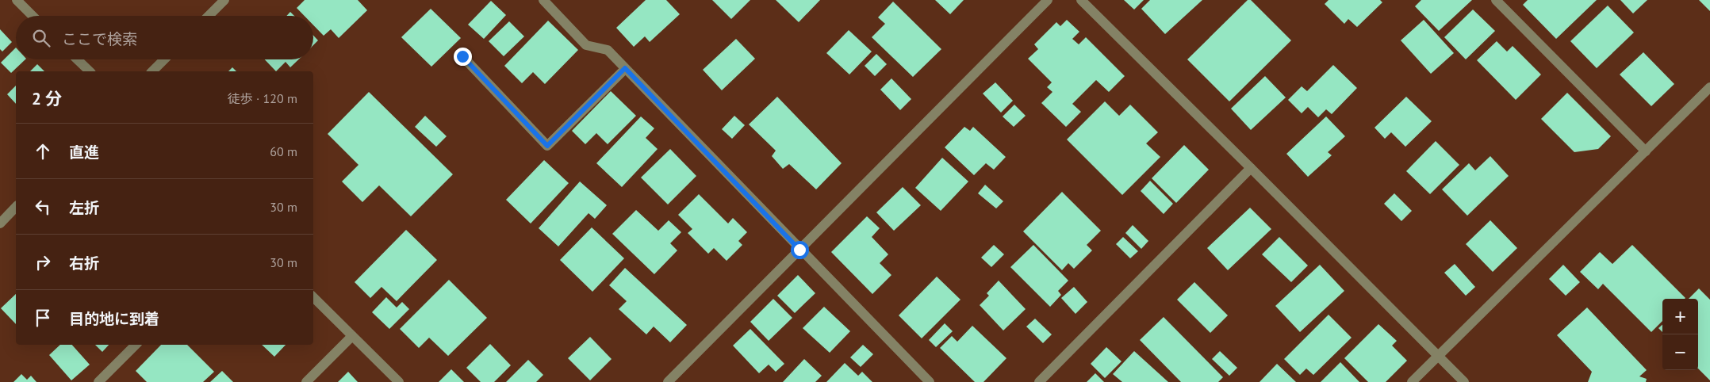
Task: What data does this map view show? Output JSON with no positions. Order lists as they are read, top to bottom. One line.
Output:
{"page":{"search":"ここで検索","heading":["2 分","徒歩 · 120 m"],"list":[["直進","60 m"],["左折","30 m"],["右折","30 m"],"目的地に到着"],"map_buttons":["+","−"]}}
